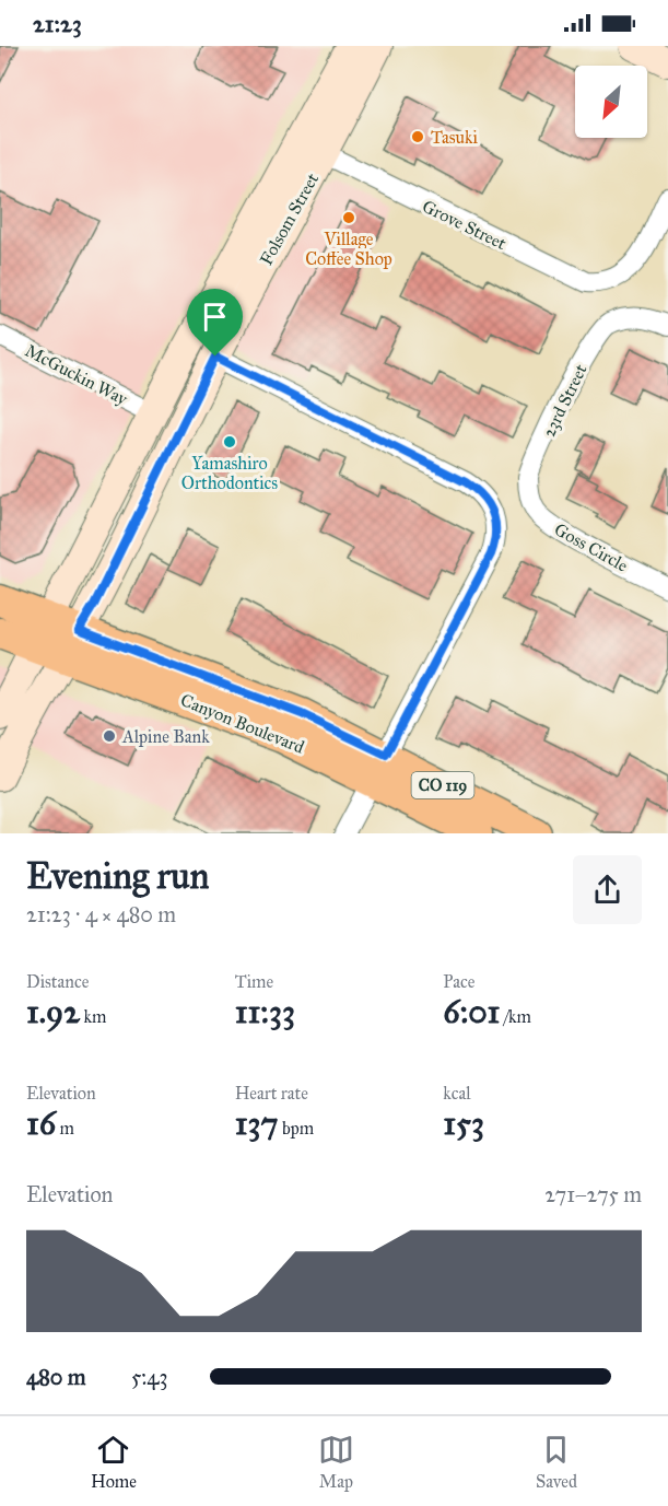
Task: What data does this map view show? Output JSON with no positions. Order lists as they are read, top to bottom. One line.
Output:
{"streets":{"main road":["Folsom Street","Canyon Boulevard","CO 119"],"street":["Grove Street","McGuckin Way","23rd Street","Goss Circle"]},"crossings":[["Folsom Street","Grove Street"],["Folsom Street","McGuckin Way"],["Folsom Street","Canyon Boulevard"],["23rd Street","Goss Circle"]],"places":["Tasuki","Village Coffee Shop","Yamashiro Orthodontics","Alpine Bank"],"north":"bottom left","page":{"status":"21:23","heading":["Evening run","21:23 · 4 × 480 m"],"stats":[["Distance","1.92 km"],["Time","11:33"],["Pace","6:01 /km"],["Elevation","16 m"],["Heart rate","137 bpm"],["kcal","153"]],"chart":["Elevation","271–275 m"],"list":[{"name":"480 m","note":"5:43"}],"tabs":["Home","Map","Saved"]}}
